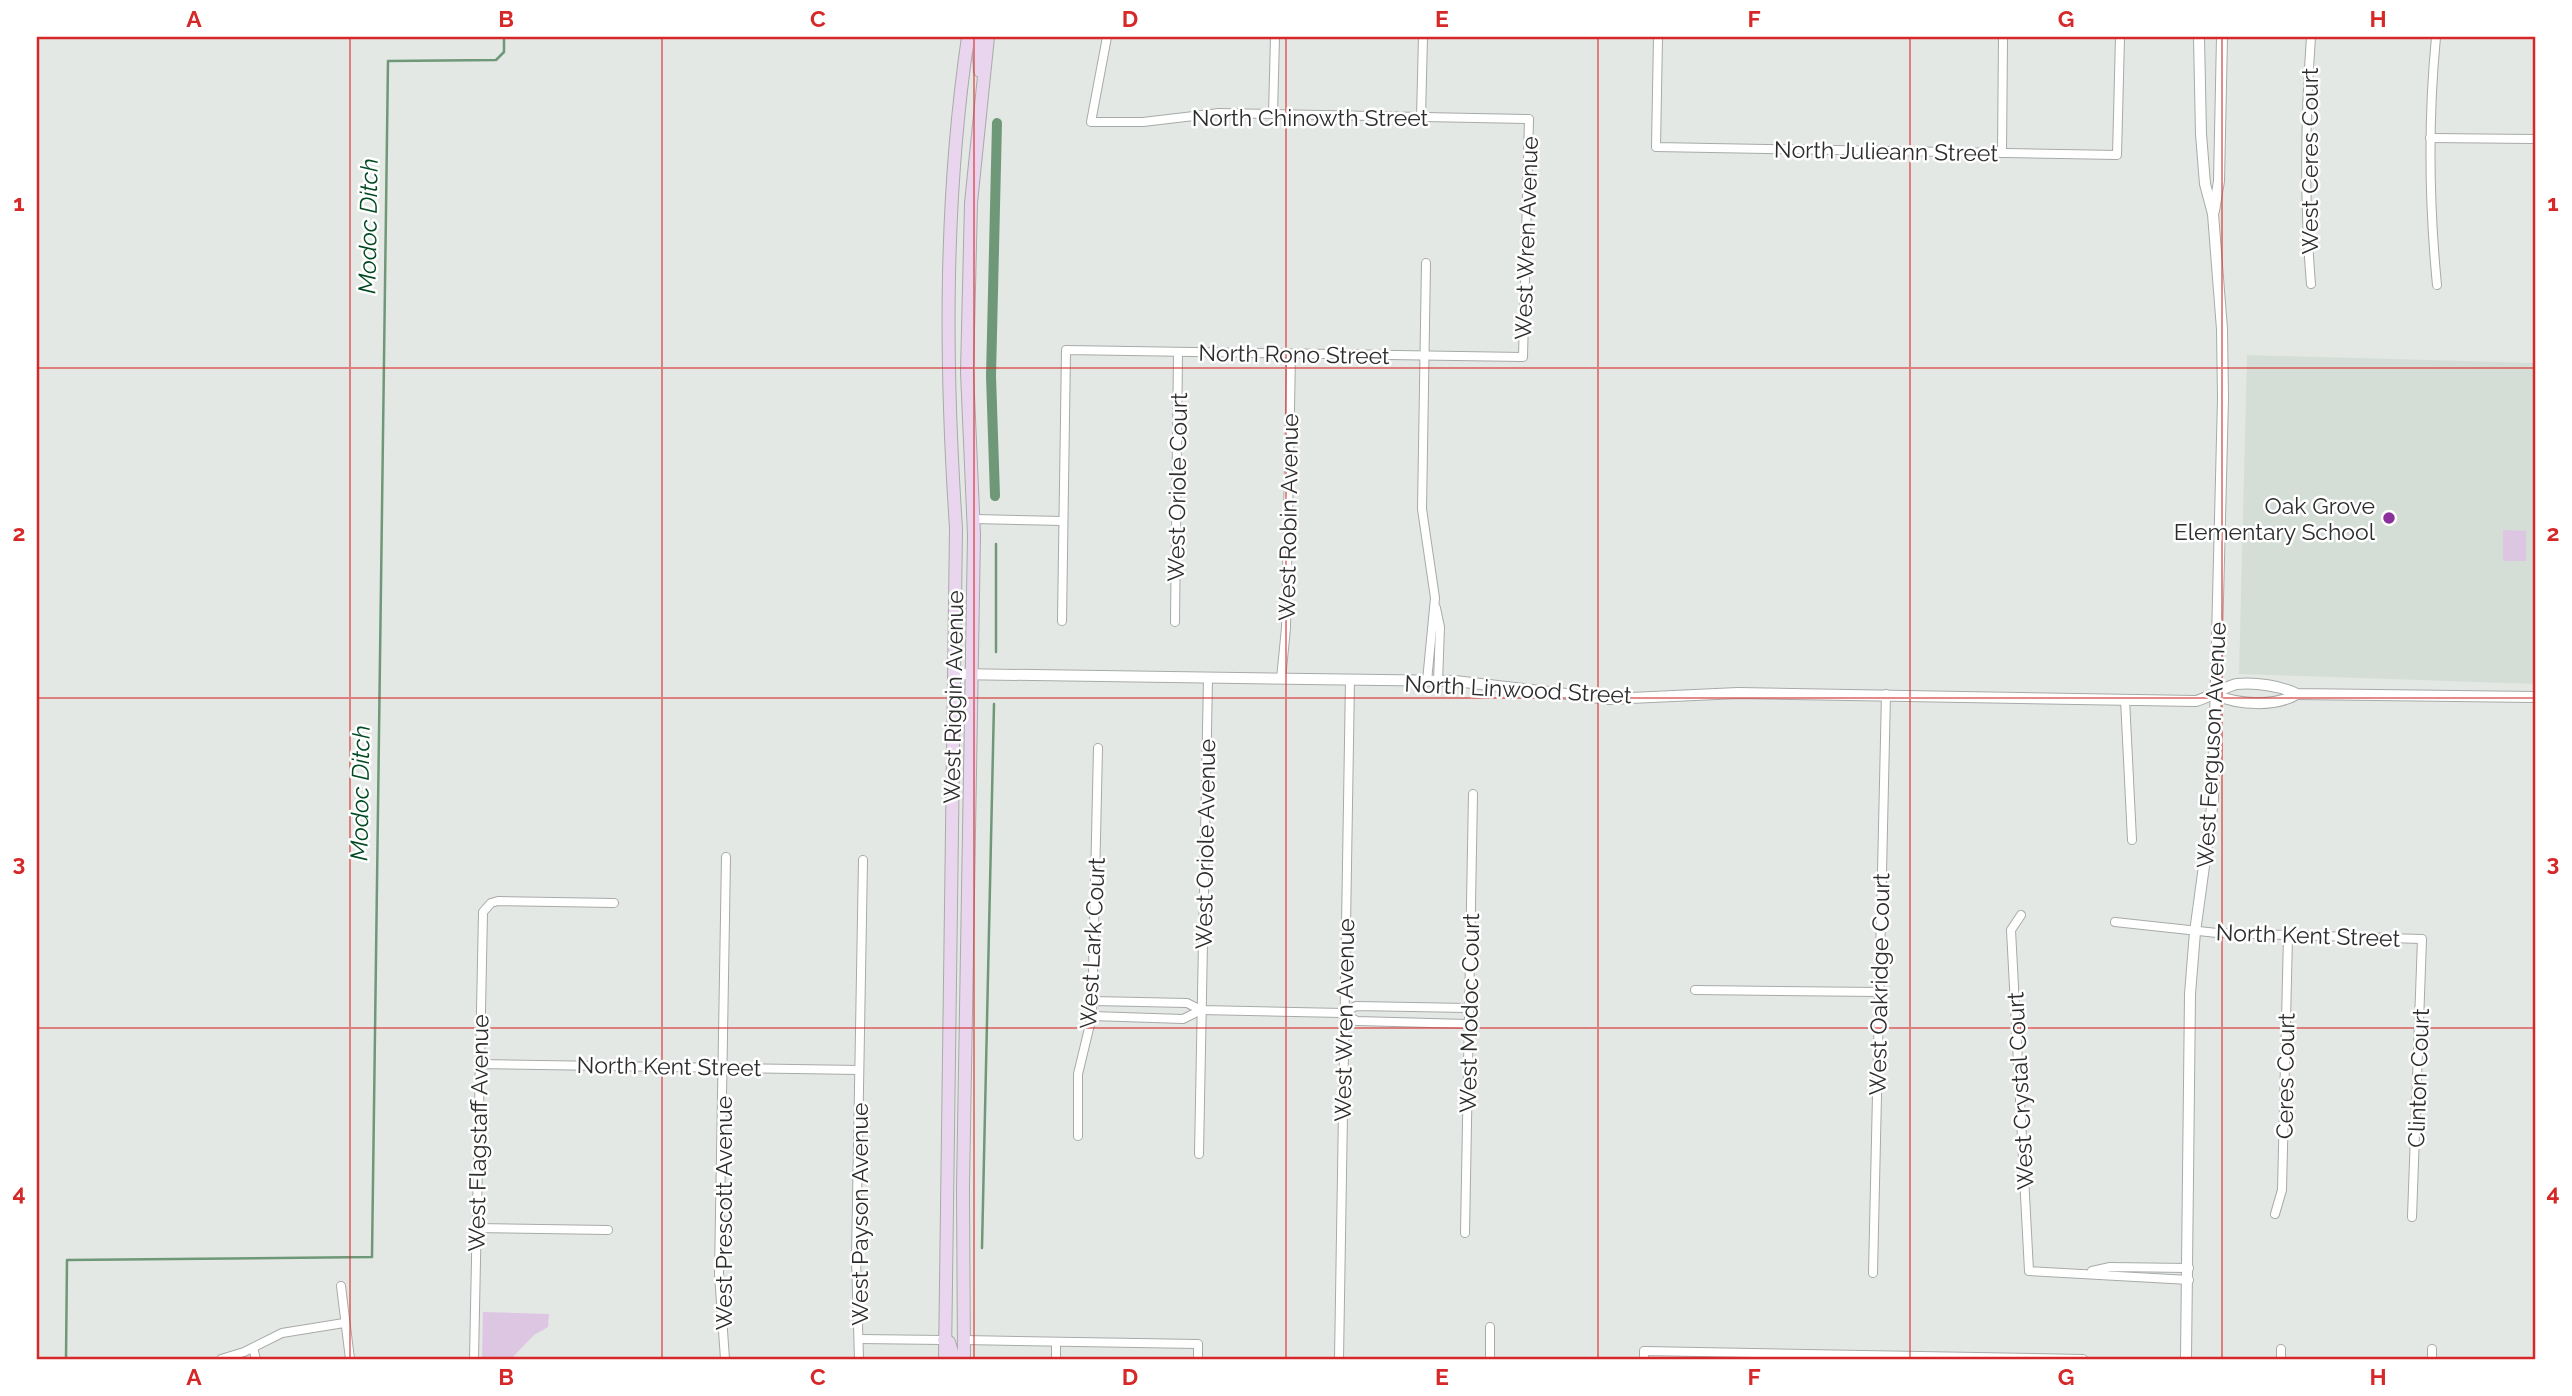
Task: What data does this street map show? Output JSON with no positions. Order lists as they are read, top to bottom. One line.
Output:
{"streets":{"main road":["West Riggin Avenue"],"street":["North Chinowth Street","North Julieann Street","West Ceres Court","West Wren Avenue","North Rono Street","West Oriole Court","West Robin Avenue","North Linwood Street","West Ferguson Avenue","West Oriole Avenue","North Kent Street","West Lark Court","West Oakridge Court","West Modoc Court","Ceres Court","Clinton Court","West Crystal Court","West Flagstaff Avenue","West Prescott Avenue","West Payson Avenue"]},"crossings":[["North Chinowth Street","West Wren Avenue"],["West Wren Avenue","North Rono Street"],["West Wren Avenue","North Linwood Street"],["North Rono Street","West Oriole Court"],["North Rono Street","West Robin Avenue"],["West Robin Avenue","North Linwood Street"],["North Linwood Street","West Riggin Avenue"],["North Linwood Street","West Ferguson Avenue"],["North Linwood Street","West Oriole Avenue"],["North Linwood Street","West Oakridge Court"],["West Ferguson Avenue","North Kent Street"],["West Ferguson Avenue","West Crystal Court"],["North Kent Street","Ceres Court"],["North Kent Street","Clinton Court"],["North Kent Street","West Flagstaff Avenue"],["North Kent Street","West Prescott Avenue"],["North Kent Street","West Payson Avenue"]],"water":["Modoc Ditch"],"places":["Oak Grove Elementary School"],"grid":{"columns":["A","B","C","D","E","F","G","H"],"rows":["1","2","3","4"]}}
